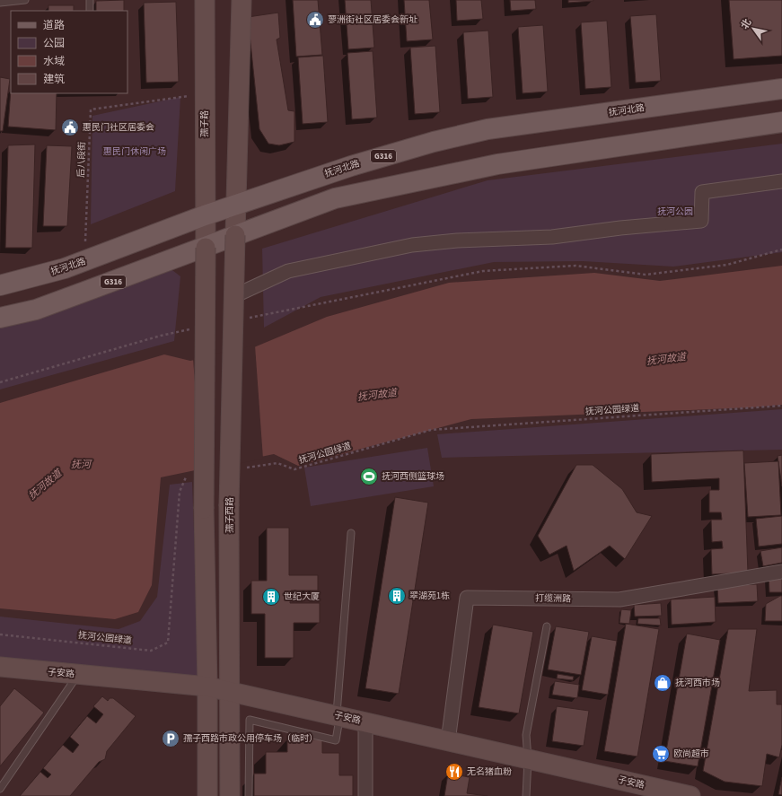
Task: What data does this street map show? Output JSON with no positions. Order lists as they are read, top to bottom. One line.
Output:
{"streets":{"main road":["抚河北路","孺子路","G316","孺子西路","子安路"],"street":["打缆洲路"],"path":["后八段街","抚河公园绿道"]},"crossings":[["抚河北路","孺子路"],["抚河北路","后八段街"],["孺子路","G316"],["孺子路","后八段街"],["G316","孺子西路"],["孺子西路","子安路"],["打缆洲路","子安路"]],"water":["抚河故道","抚河"],"parks":["惠民门休闲广场","抚河公园"],"places":{"public building":["蓼洲街社区居委会新址","惠民门社区居委会"],"sports":["抚河西侧篮球场"],"building":["翠湖苑1栋","世纪大厦"],"shop":["抚河西市场"],"parking":["孺子西路市政公用停车场（临时）"],"supermarket":["欧尚超市"],"restaurant":["无名猪血粉"]},"legend":["道路","公园","水域","建筑"],"north":"top left"}
